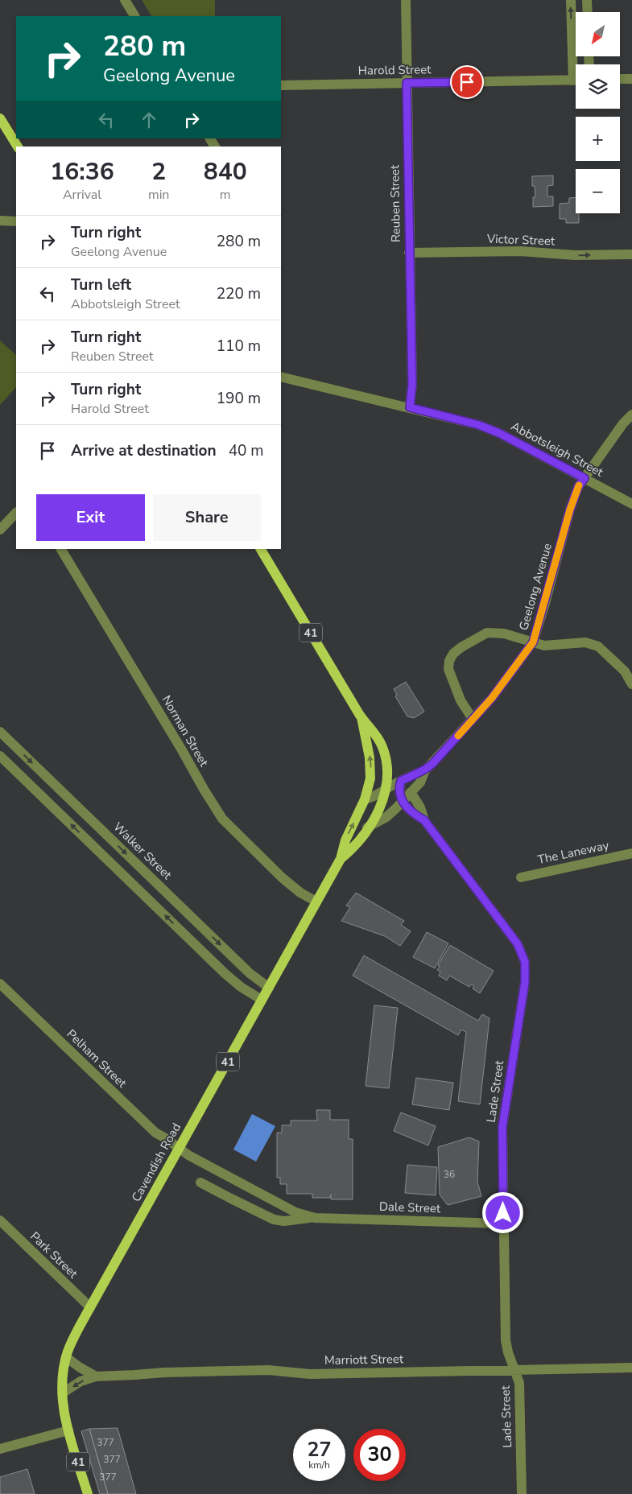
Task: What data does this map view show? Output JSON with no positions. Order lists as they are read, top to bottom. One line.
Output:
{"streets":{"main road":["41","Cavendish Road"],"street":["Harold Street","Reuben Street","Victor Street","Abbotsleigh Street","Geelong Avenue","Norman Street","Walker Street","The Laneway","Pelham Street","Lade Street","Dale Street","Park Street","Marriott Street"]},"crossings":[["Harold Street","Reuben Street"],["Reuben Street","Victor Street"],["Reuben Street","Abbotsleigh Street"],["Abbotsleigh Street","Geelong Avenue"],["Geelong Avenue","Lade Street"],["Geelong Avenue","Cavendish Road"],["Norman Street","Cavendish Road"],["Walker Street","Cavendish Road"],["Pelham Street","Cavendish Road"],["Pelham Street","Dale Street"],["Lade Street","Dale Street"],["Lade Street","Marriott Street"],["Cavendish Road","Dale Street"],["Cavendish Road","Park Street"],["Cavendish Road","Marriott Street"]],"one_way":["Victor Street"],"house_numbers":["36","377","377","377"],"north":"bottom left","page":{"map_buttons":["+","−"],"turn":["280 m","Geelong Avenue"],"eta":["16:36","Arrival","2","min","840","m"],"list":[{"name":"Turn right","note":"Geelong Avenue","value":"280 m"},{"name":"Turn left","note":"Abbotsleigh Street","value":"220 m"},{"name":"Turn right","note":"Reuben Street","value":"110 m"},{"name":"Turn right","note":"Harold Street","value":"190 m"},{"name":"Arrive at destination","value":"40 m"}],"buttons":["Exit","Share"],"speed":"27 km/h","limit":"30"}}
